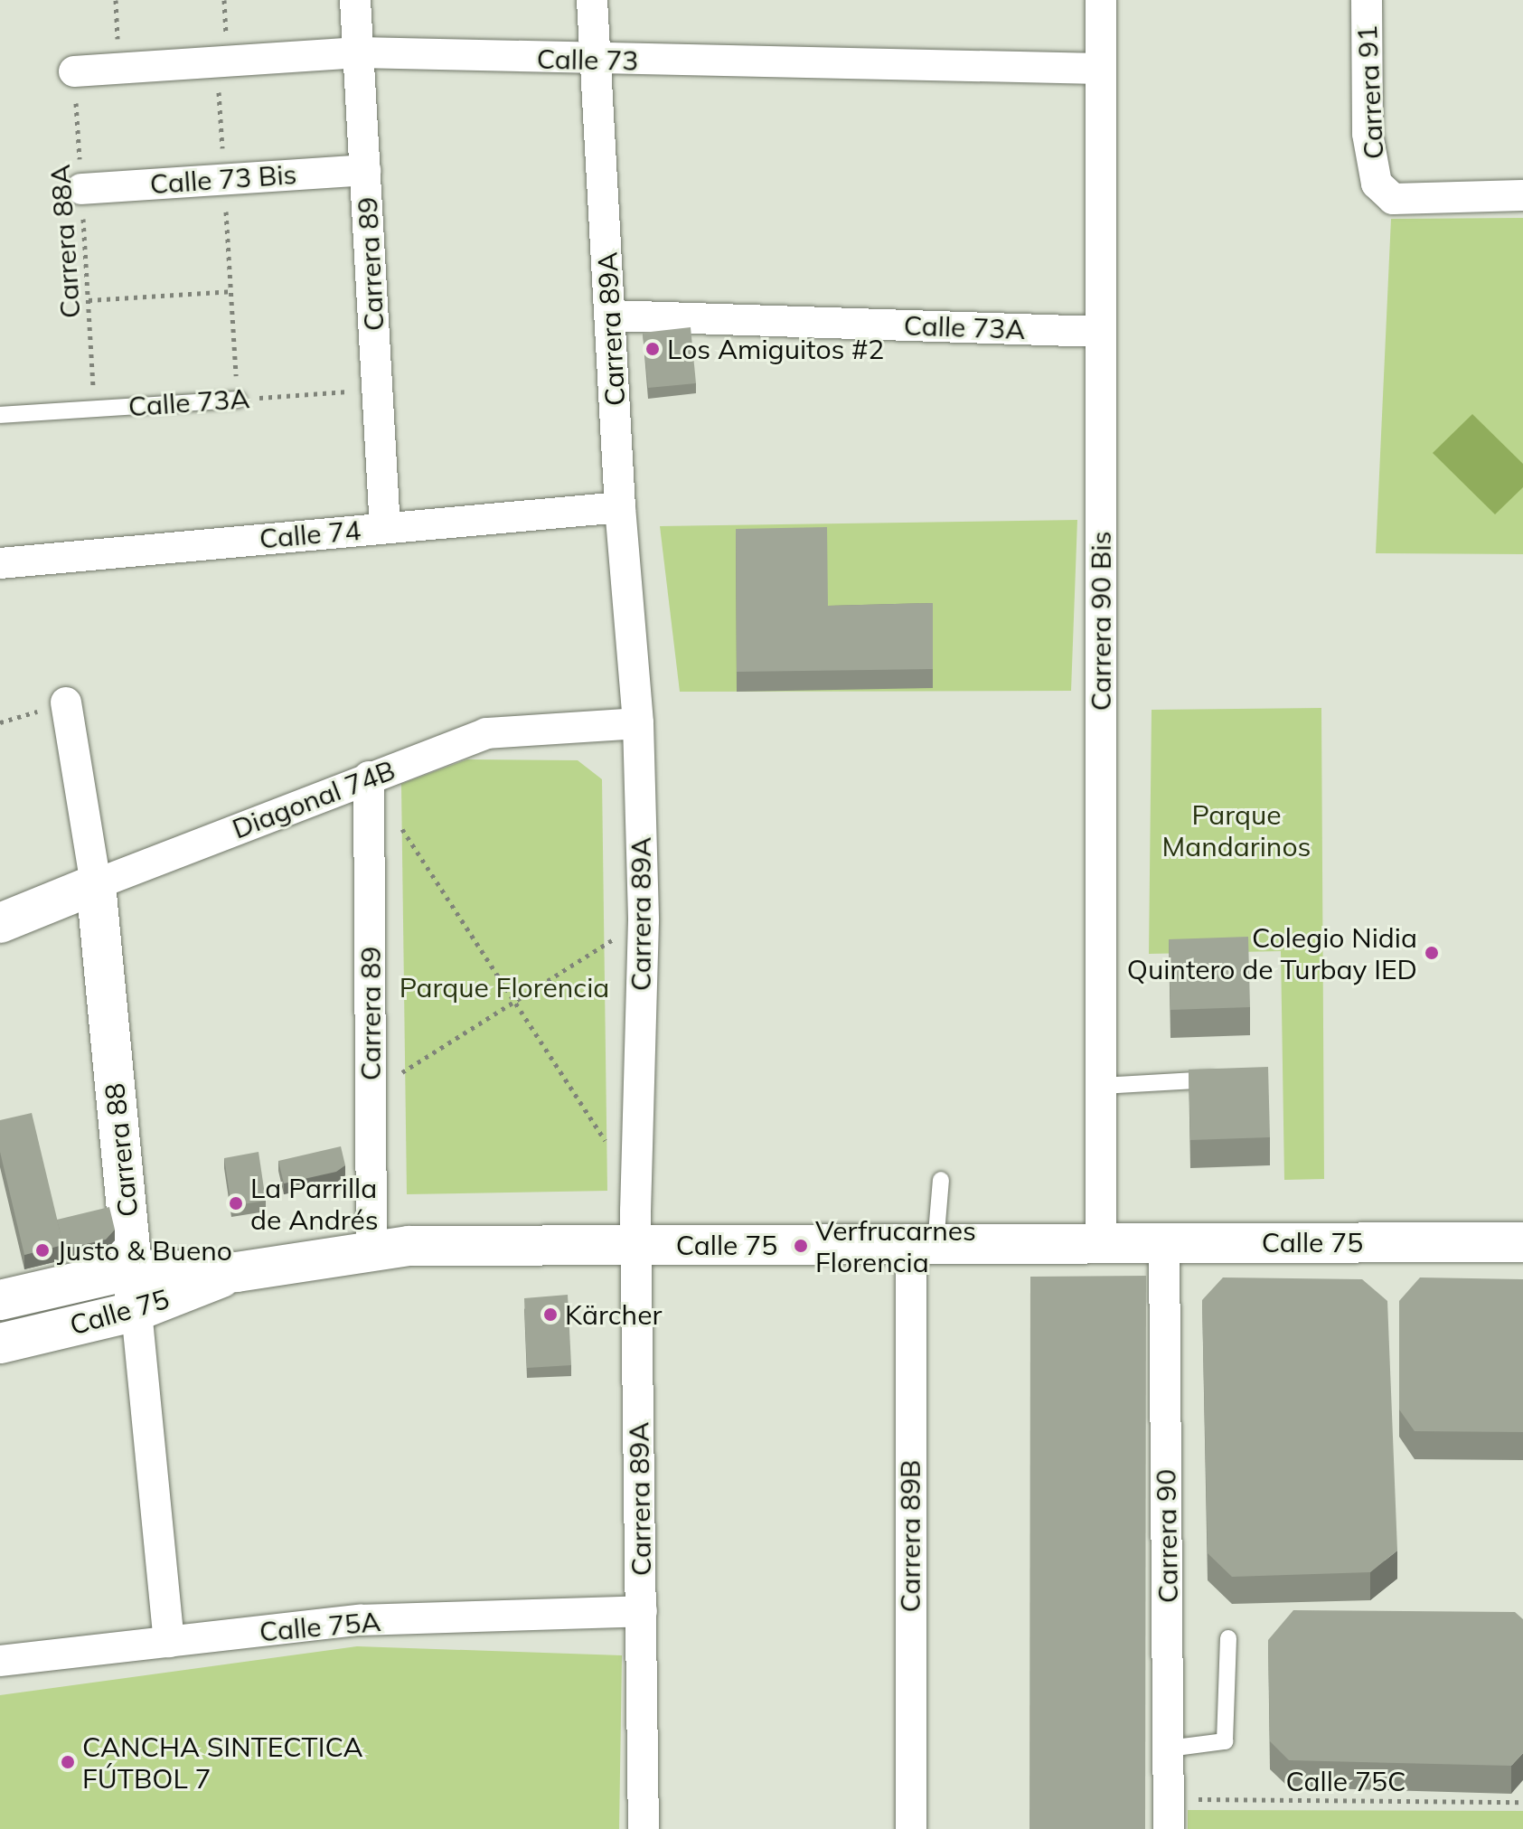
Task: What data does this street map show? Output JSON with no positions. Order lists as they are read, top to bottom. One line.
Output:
{"streets":{"street":["Calle 73","Carrera 91","Calle 73 Bis","Carrera 89","Calle 73A","Carrera 89A","Calle 74","Carrera 90 Bis","Diagonal 74B","Carrera 88","Calle 75","Carrera 89B","Carrera 90","Calle 75A"],"path":["Carrera 88A","Calle 75C"]},"crossings":[["Calle 73","Carrera 88A"],["Calle 73","Carrera 89"],["Calle 73","Carrera 89A"],["Calle 73","Carrera 90 Bis"],["Calle 73 Bis","Carrera 88A"],["Calle 73 Bis","Carrera 89"],["Carrera 88A","Calle 73A"],["Carrera 89","Calle 73A"],["Carrera 89","Calle 74"],["Carrera 89","Diagonal 74B"],["Carrera 89","Calle 75"],["Calle 73A","Carrera 89A"],["Calle 73A","Carrera 90 Bis"],["Carrera 89A","Calle 74"],["Carrera 89A","Diagonal 74B"],["Carrera 89A","Calle 75"],["Carrera 89A","Calle 75A"],["Carrera 90 Bis","Calle 75"],["Diagonal 74B","Carrera 88"],["Carrera 88","Calle 75"],["Carrera 88","Calle 75A"],["Calle 75","Carrera 89B"],["Calle 75","Carrera 90"],["Carrera 90","Calle 75C"]],"parks":["Parque Mandarinos","Parque Florencia"],"places":["Los Amiguitos #2","Colegio Nidia Quintero de Turbay IED","La Parrilla de Andrés","Verfrucarnes Florencia","Justo & Bueno","Kärcher","CANCHA SINTECTICA FÚTBOL 7"]}
